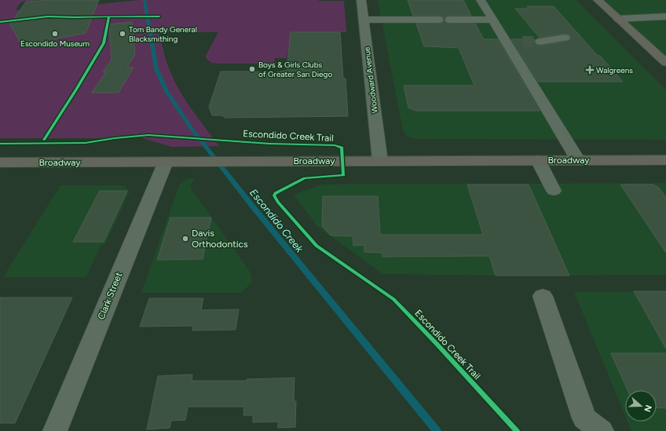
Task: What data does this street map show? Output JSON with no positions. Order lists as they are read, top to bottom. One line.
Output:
{"streets":{"main road":["Broadway"],"street":["Woodward Avenue","Clark Street"],"cycle path":["Escondido Creek Trail"]},"crossings":[["Woodward Avenue","Broadway"],["Broadway","Clark Street"]],"water":["Escondido Creek"],"places":{"other":["Escondido Museum","Tom Bandy General Blacksmithing","Boys & Girls Clubs of Greater San Diego","Davis Orthodontics"],"health":["Walgreens"]},"north":"right"}
